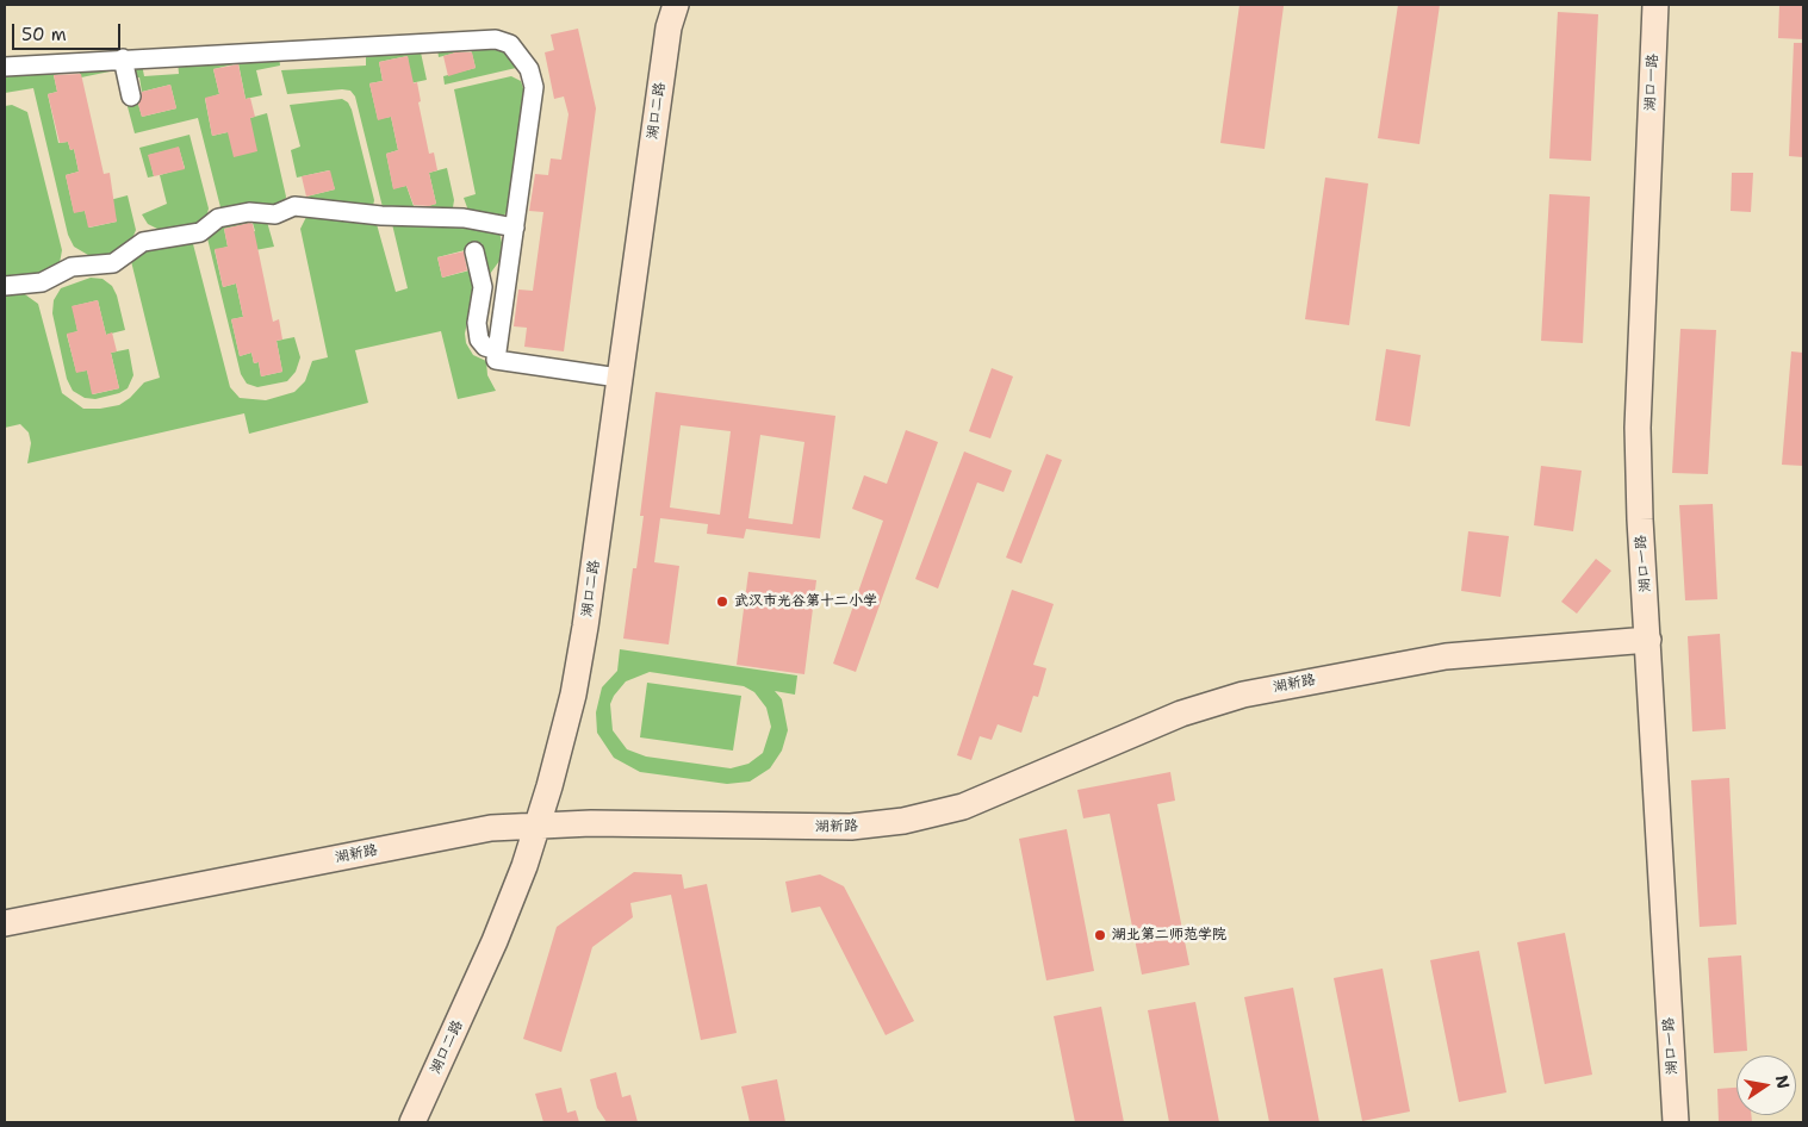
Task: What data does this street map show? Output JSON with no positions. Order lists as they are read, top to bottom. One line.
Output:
{"streets":{"street":["湖口一路","湖口二路","湖新路"]},"crossings":[["湖口一路","湖新路"],["湖口二路","湖新路"]],"places":["武汉市光谷第十二小学","湖北第二师范学院"],"scale_bar":"50 m","north":"right"}
